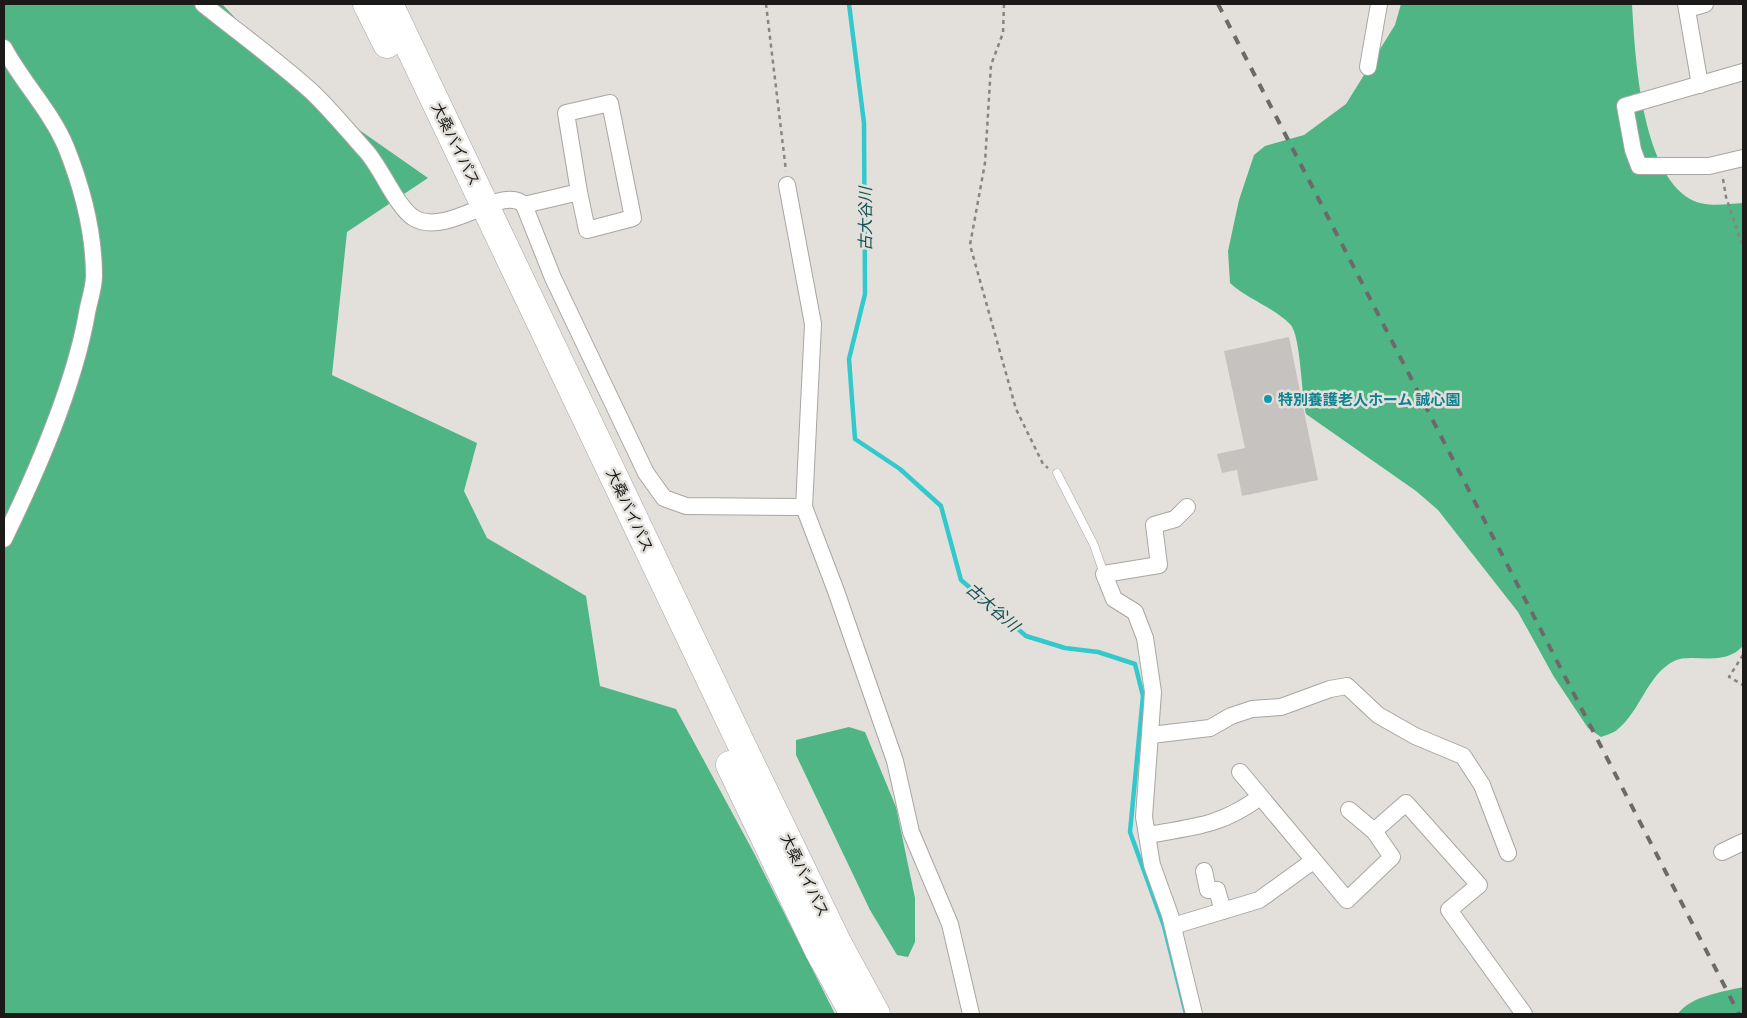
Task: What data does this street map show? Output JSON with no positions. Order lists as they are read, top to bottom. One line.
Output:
{"streets":{"highway":["大桑バイパス"]},"water":["古大谷川"],"places":["特別養護老人ホーム 誠心園"]}
